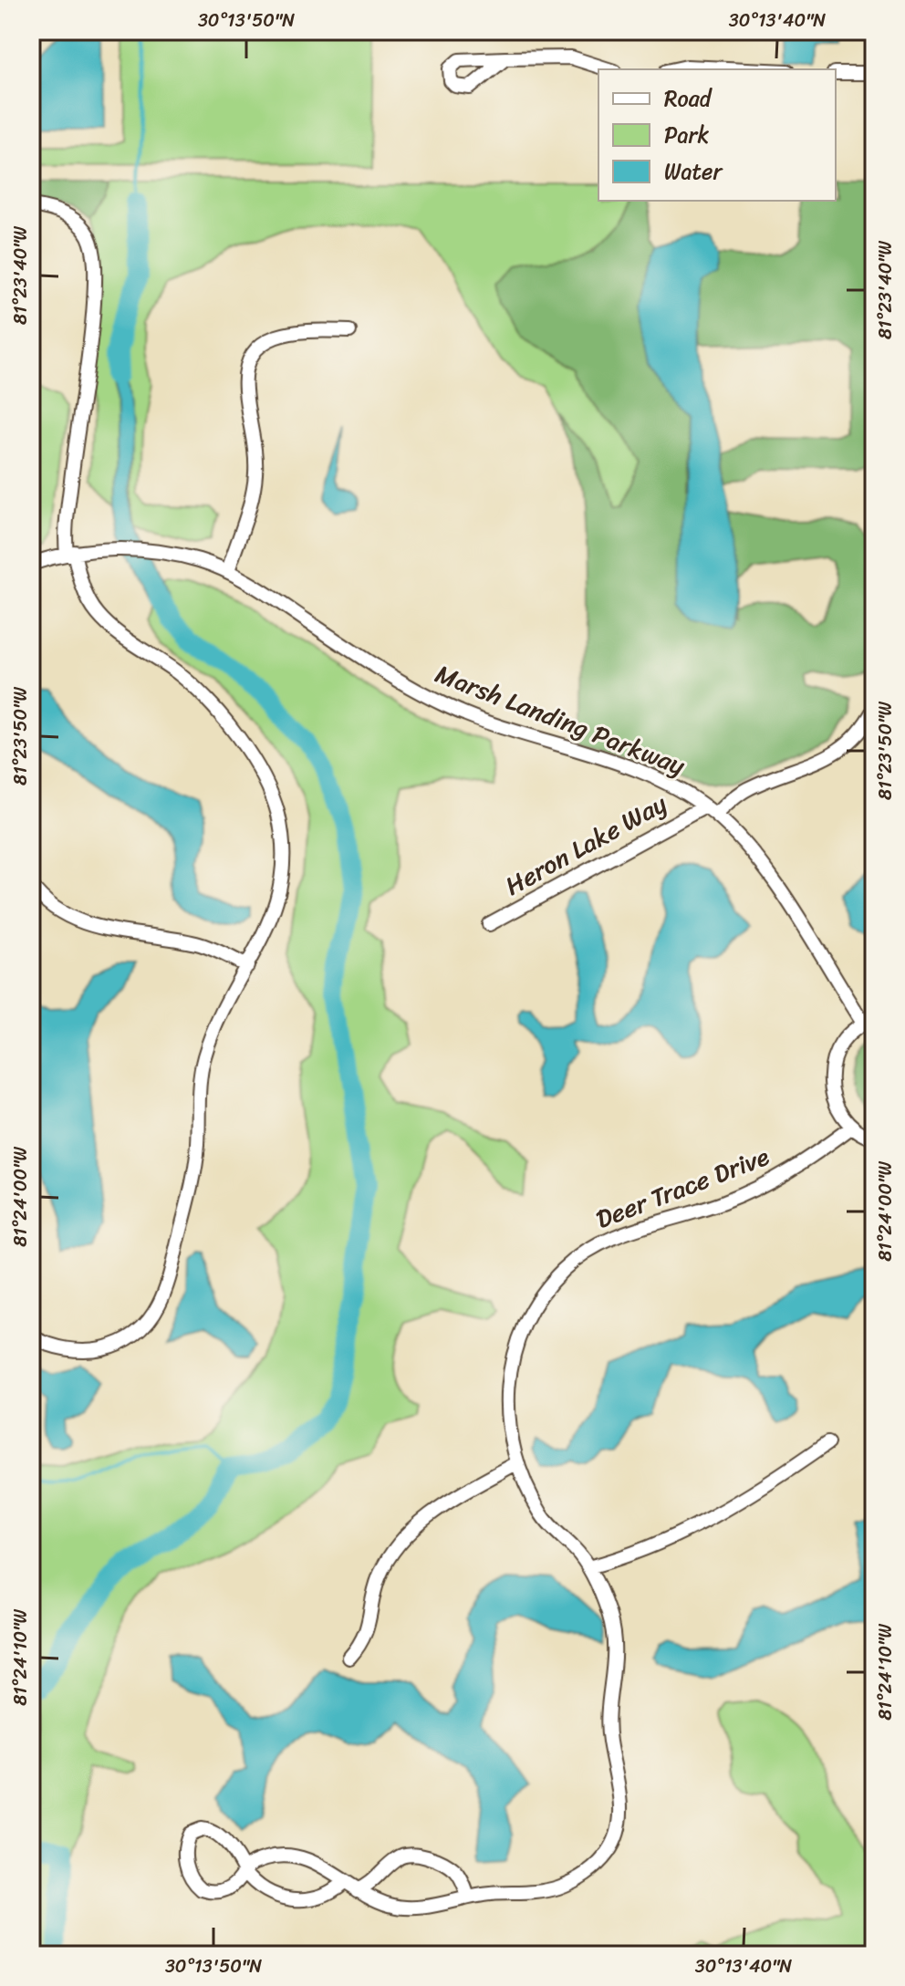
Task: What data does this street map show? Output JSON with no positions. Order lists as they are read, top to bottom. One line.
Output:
{"streets":{"street":["Marsh Landing Parkway","Heron Lake Way","Deer Trace Drive"]},"crossings":[["Marsh Landing Parkway","Heron Lake Way"],["Marsh Landing Parkway","Deer Trace Drive"]],"legend":["Road","Park","Water"],"coordinates":["30°13'50\"N","30°13'40\"N","81°23'40\"W","81°23'50\"W","81°24'00\"W","81°24'10\"W"]}
